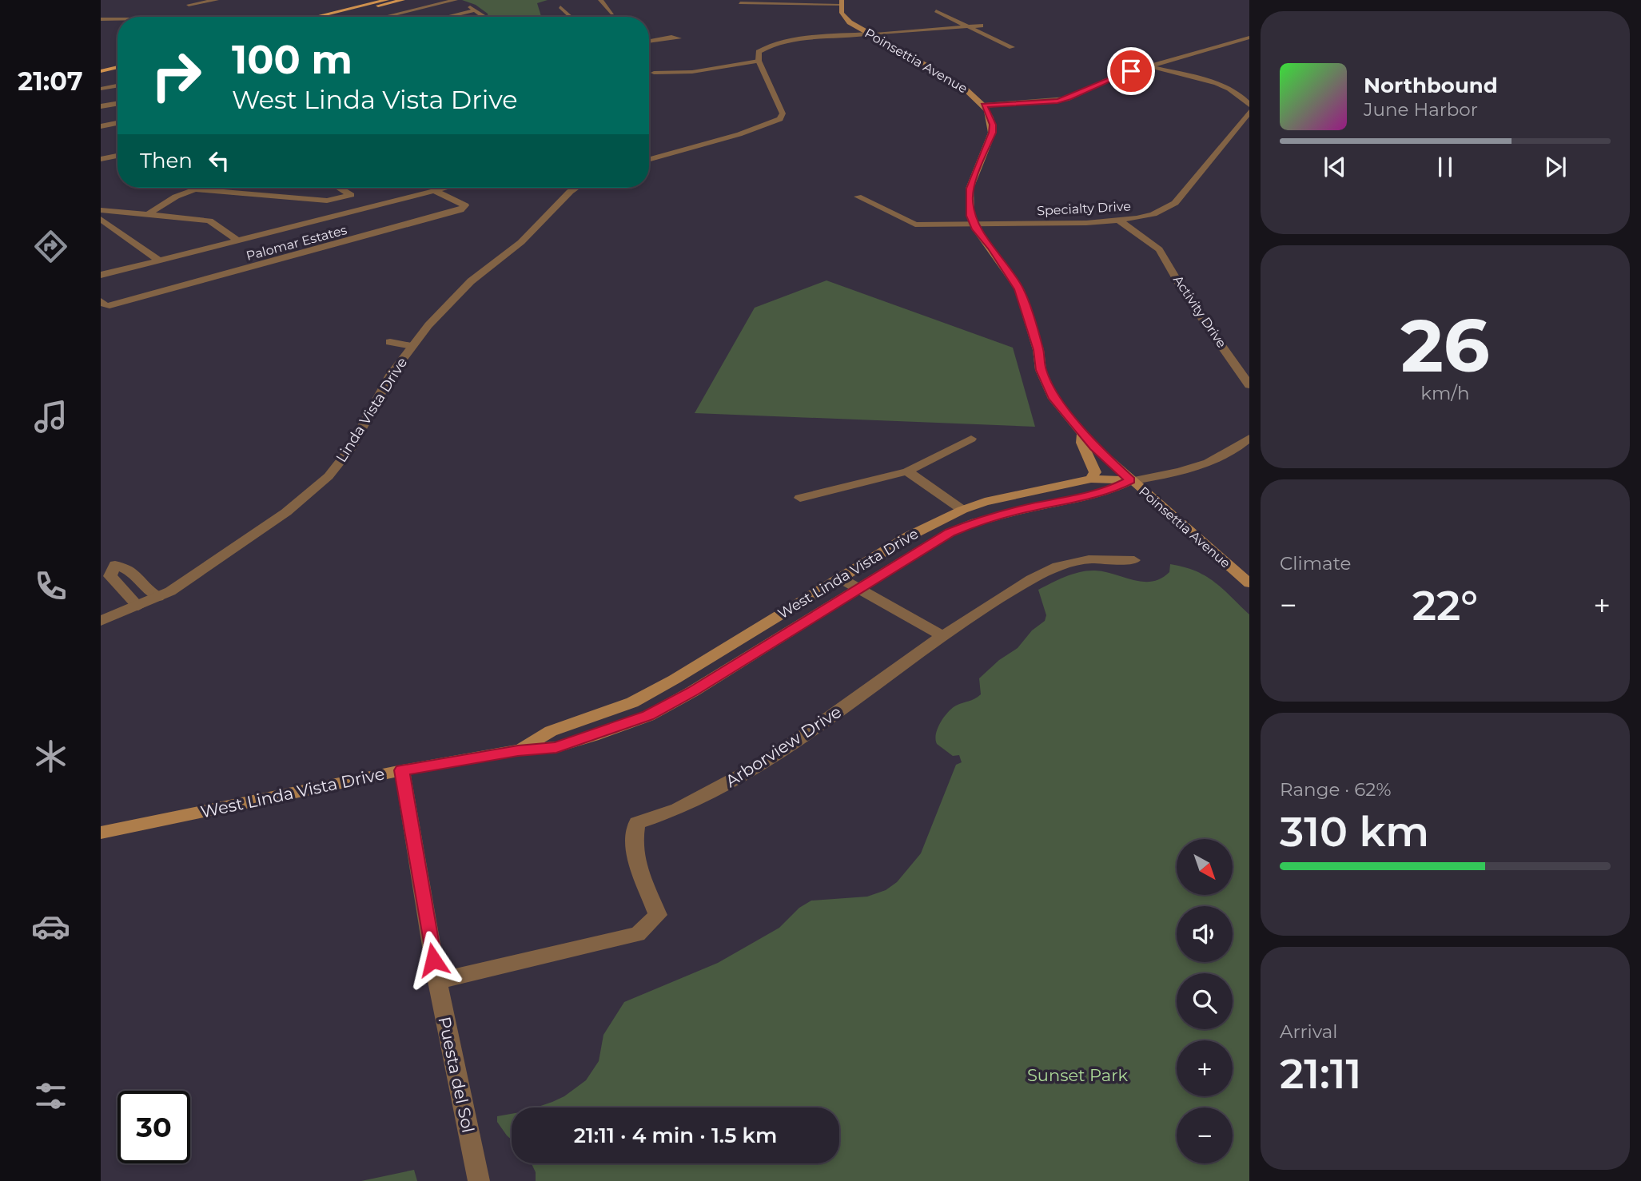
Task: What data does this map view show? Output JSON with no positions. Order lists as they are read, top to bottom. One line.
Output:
{"streets":{"main road":["Poinsettia Avenue","West Linda Vista Drive"],"street":["Specialty Drive","Palomar Estates","Activity Drive","Linda Vista Drive","Arborview Drive","Puesta del Sol"]},"crossings":[["Poinsettia Avenue","Specialty Drive"],["Poinsettia Avenue","West Linda Vista Drive"],["Specialty Drive","Activity Drive"],["West Linda Vista Drive","Puesta del Sol"],["Arborview Drive","Puesta del Sol"]],"parks":["Sunset Park"],"north":"bottom right","page":{"tabs":"21:07","turn":["100 m","West Linda Vista Drive"],"song":["Northbound","June Harbor"],"then":"Then","tile":[["26","km/h"],"Climate",["Range · 62%","310 km"],["Arrival","21:11"]],"heat":["−","22°","+"],"map_buttons":["+","−"],"limit":"30","trip":"21:11 · 4 min · 1.5 km"}}
